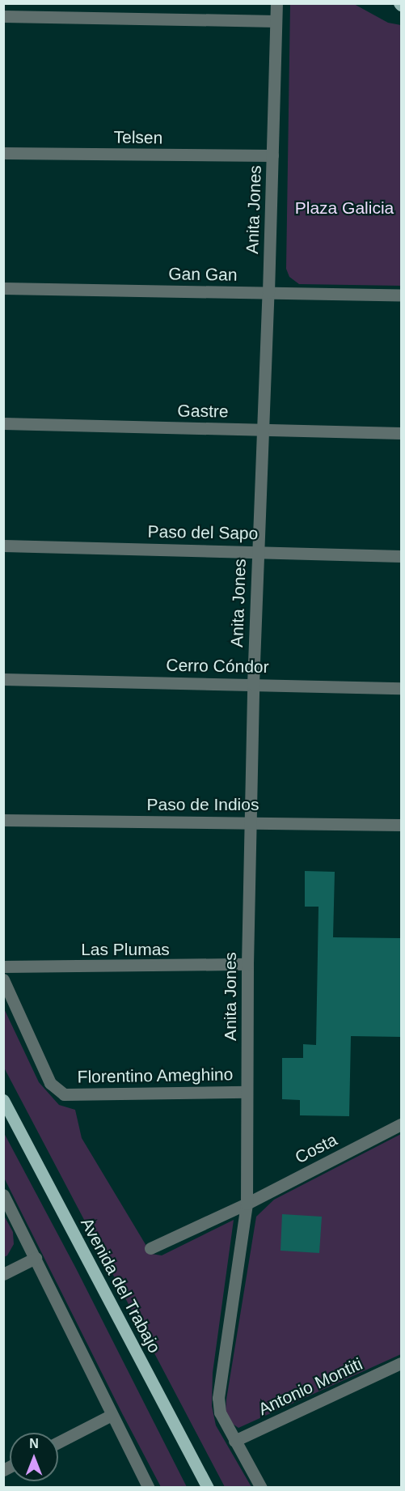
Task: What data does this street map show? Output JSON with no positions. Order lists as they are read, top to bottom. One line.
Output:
{"streets":{"main road":["Avenida del Trabajo"],"street":["Telsen","Anita Jones","Gan Gan","Gastre","Paso del Sapo","Cerro Cóndor","Paso de Indios","Las Plumas","Florentino Ameghino","Costa","Antonio Montiti"]},"crossings":[["Telsen","Anita Jones"],["Anita Jones","Gan Gan"],["Anita Jones","Gastre"],["Anita Jones","Paso del Sapo"],["Anita Jones","Cerro Cóndor"],["Anita Jones","Paso de Indios"],["Anita Jones","Las Plumas"],["Anita Jones","Florentino Ameghino"],["Anita Jones","Costa"]],"parks":["Plaza Galicia"],"north":"top"}
